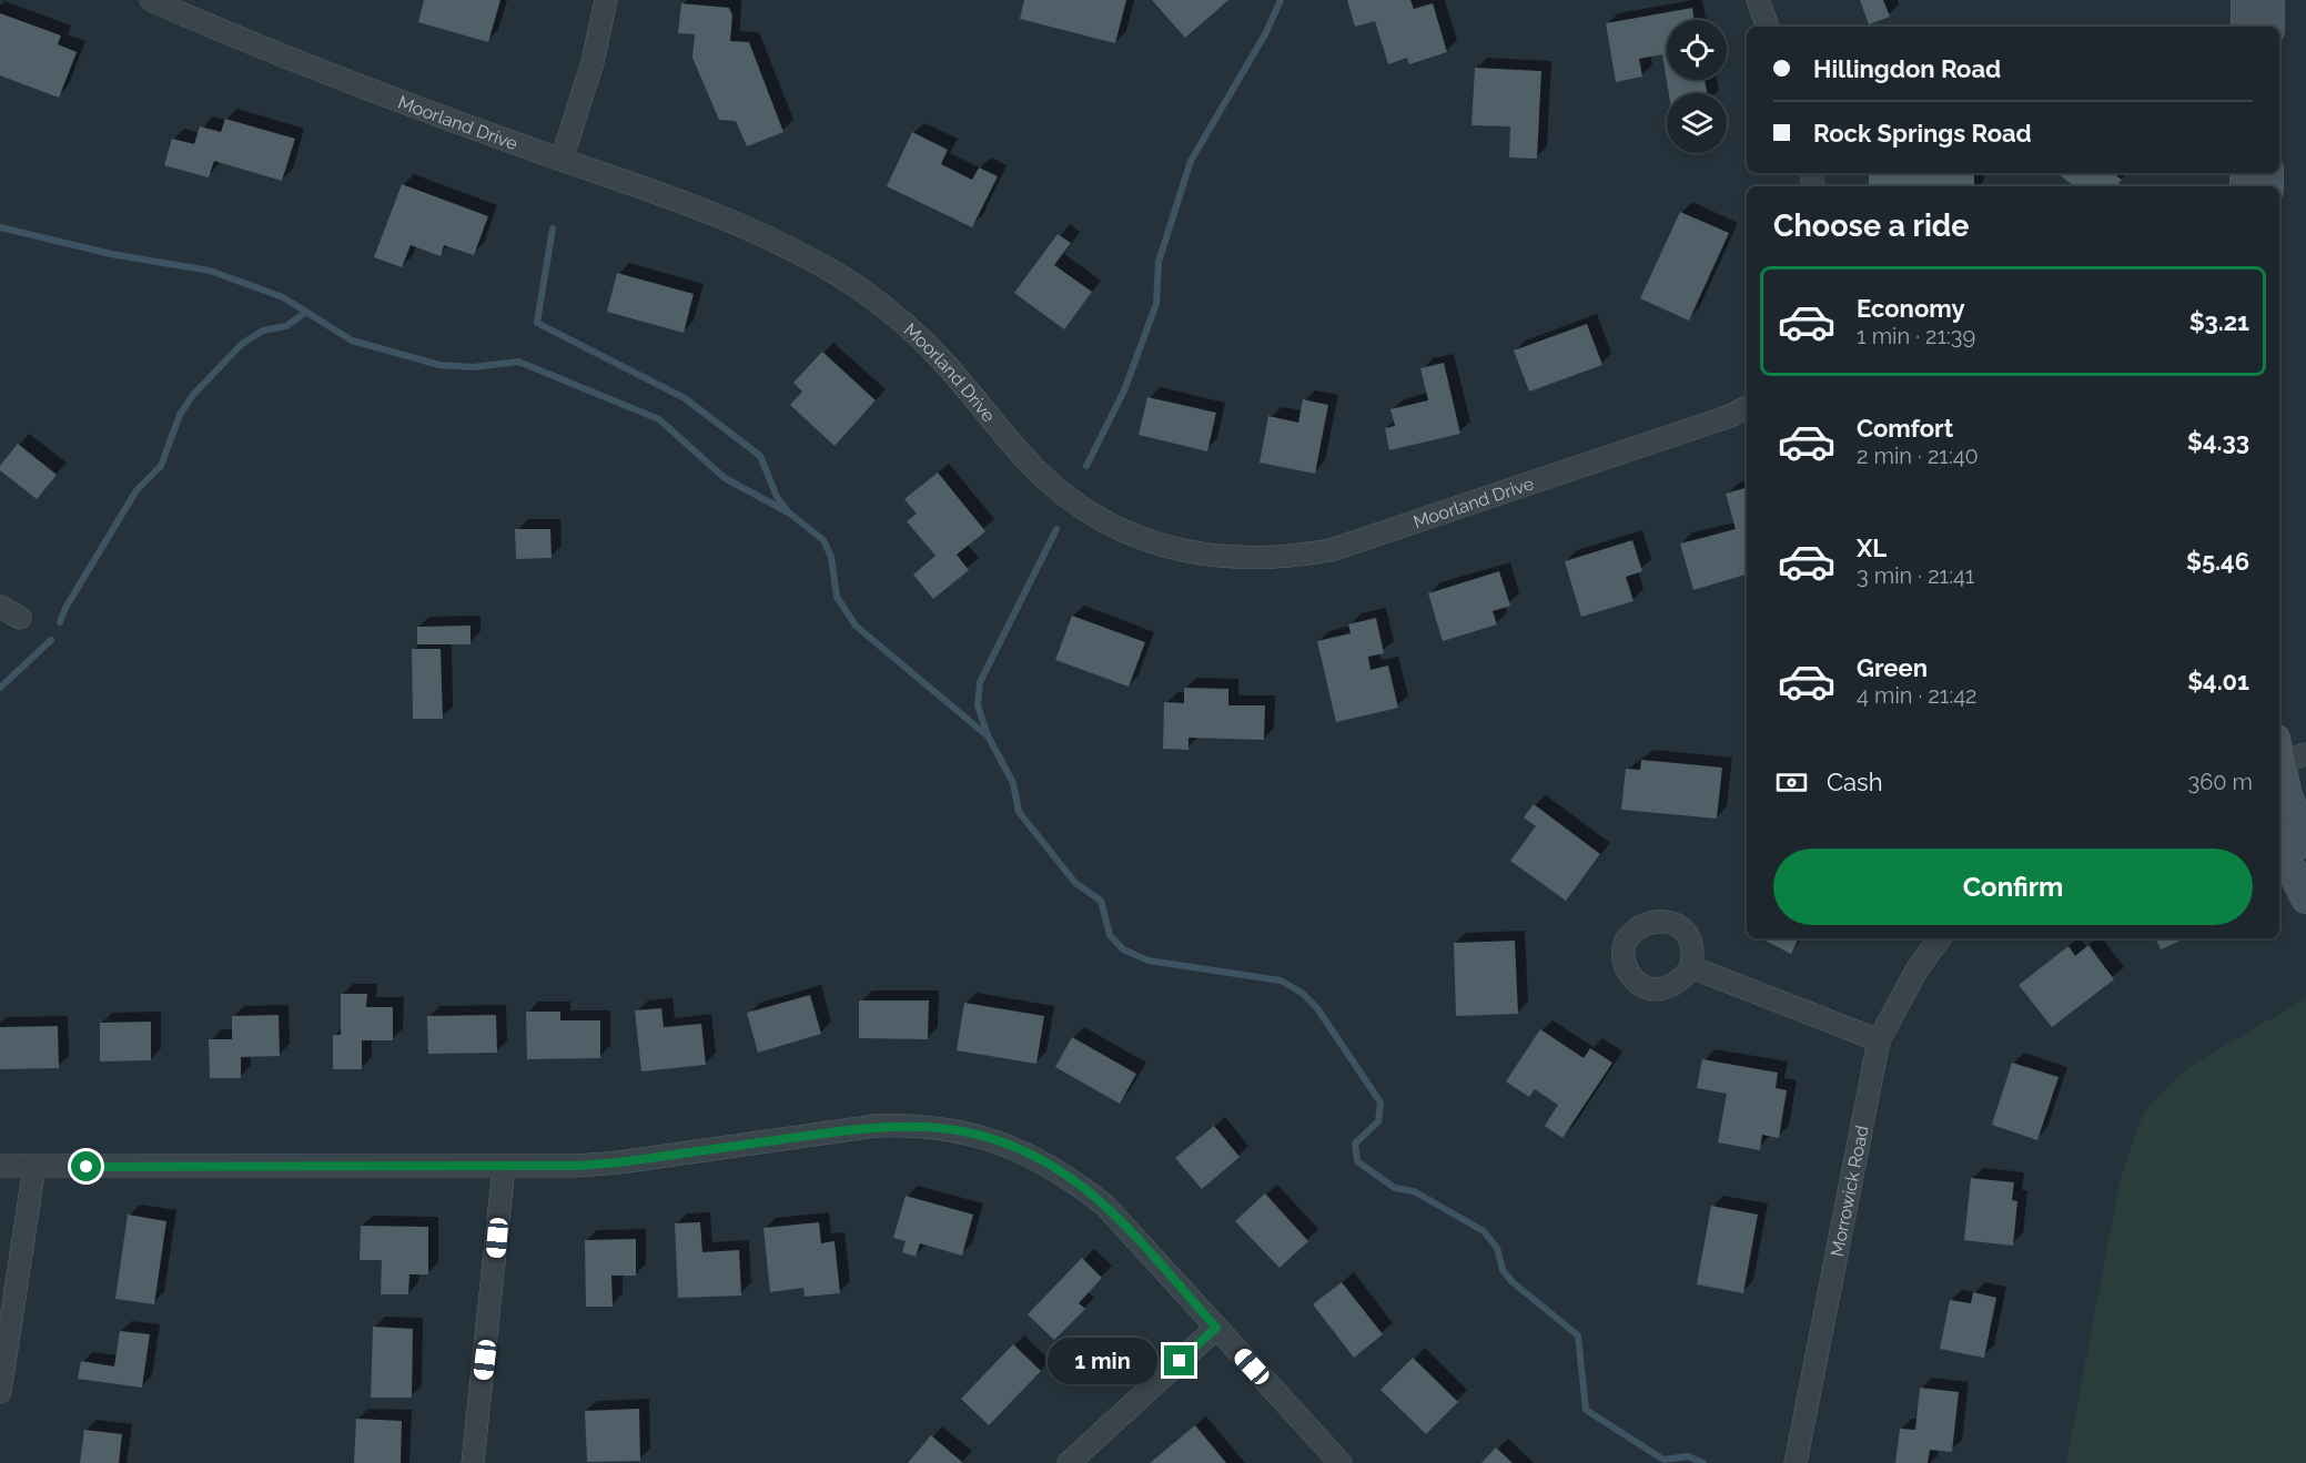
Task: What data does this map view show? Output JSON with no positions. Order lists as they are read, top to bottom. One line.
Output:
{"streets":{"street":["Moorland Drive","Morrowick Road"]},"page":{"banner":["Hillingdon Road","Rock Springs Road"],"heading":"Choose a ride","list":[{"name":"Economy","note":"1 min · 21:39","value":"$3.21"},{"name":"Comfort","note":"2 min · 21:40","value":"$4.33"},{"name":"XL","note":"3 min · 21:41","value":"$5.46"},{"name":"Green","note":"4 min · 21:42","value":"$4.01"}],"pay":["Cash","360 m"],"buttons":"Confirm","bubble":"1 min"}}
